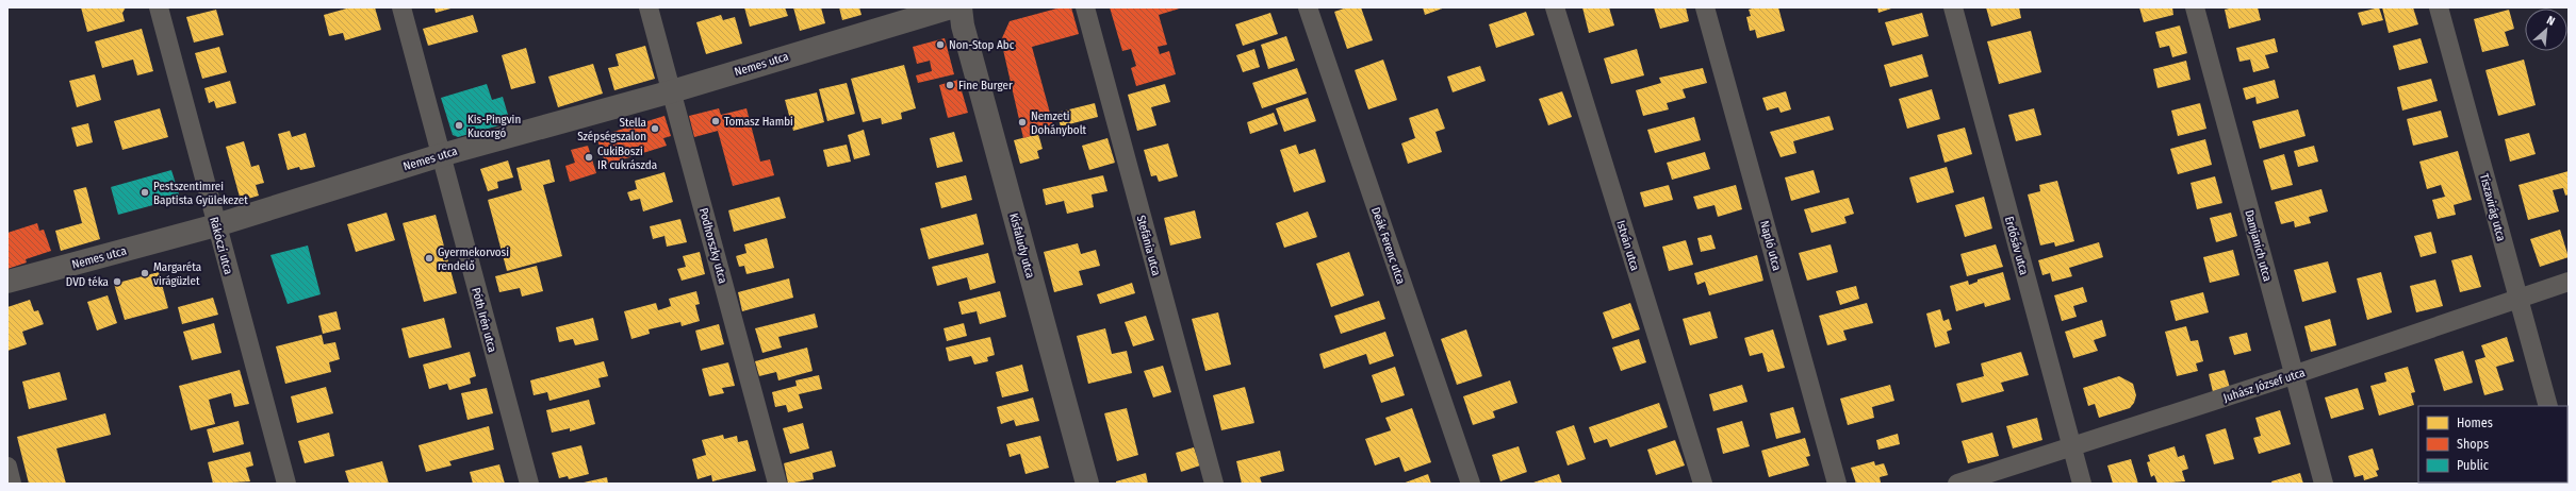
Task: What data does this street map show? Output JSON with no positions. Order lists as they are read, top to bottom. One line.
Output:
{"streets":{"street":["Nemes utca","Tiszavirág utca","Rákóczi utca","Podhorszky utca","Kisfaludy utca","Stefánia utca","Deák Ferenc utca","István utca","Napló utca","Erdősáv utca","Damjanich utca","Póth Irén utca","Juhász József utca"]},"crossings":[["Nemes utca","Rákóczi utca"],["Nemes utca","Podhorszky utca"],["Nemes utca","Póth Irén utca"],["Tiszavirág utca","Juhász József utca"],["Erdősáv utca","Juhász József utca"],["Damjanich utca","Juhász József utca"]],"places":["Non-Stop Abc","Fine Burger","Tomasz Hambi","Nemzeti Dohánybolt","Kis-Pingvin Kucorgó","Stella Szépségszalon","CukiBoszi IR cukrászda","Pestszentimrei Baptista Gyülekezet","Gyermekorvosi rendelő","Margaréta virágüzlet","DVD téka"],"legend":["Homes","Shops","Public"],"north":"top right"}
